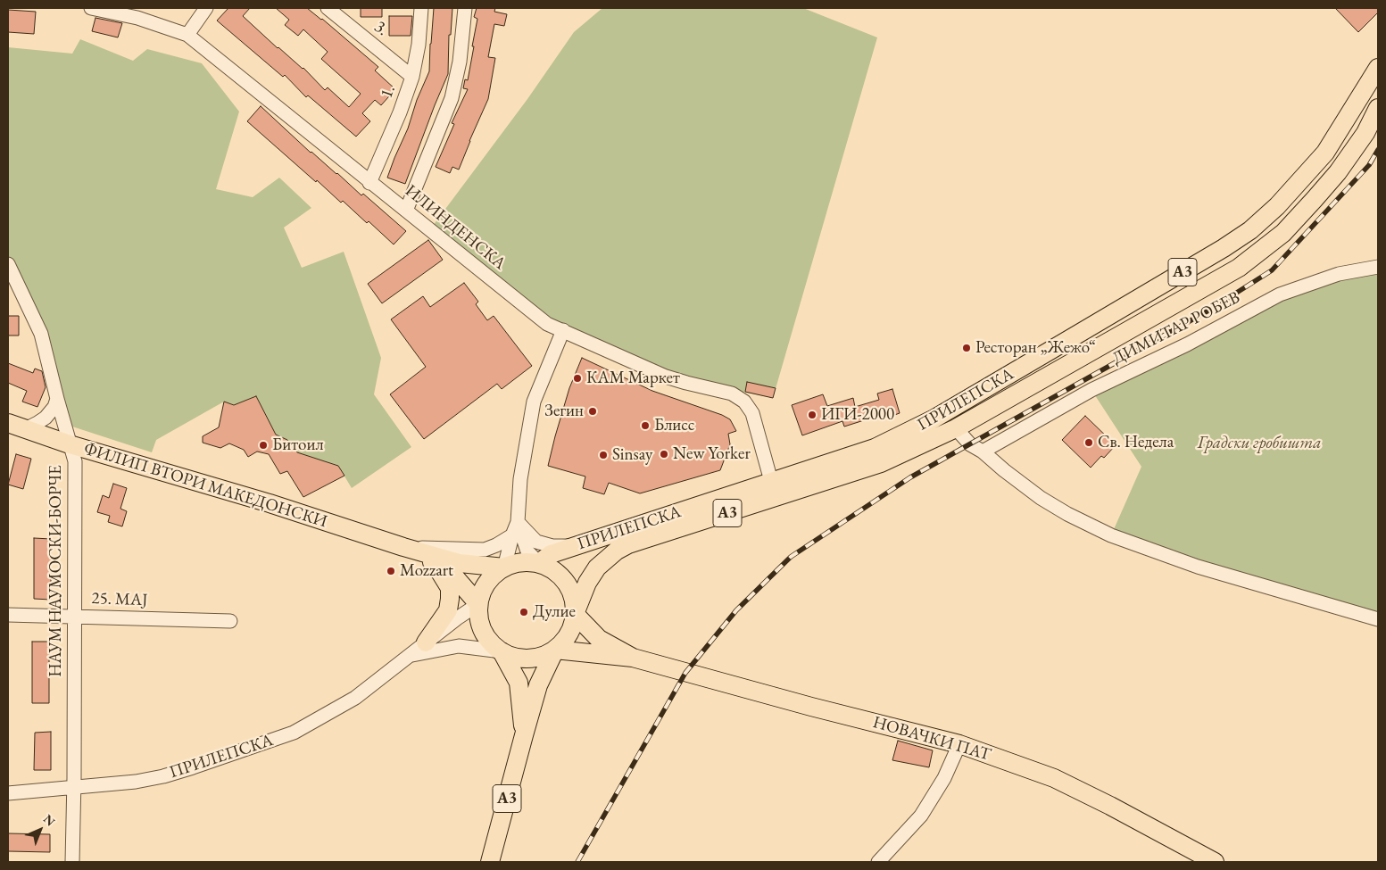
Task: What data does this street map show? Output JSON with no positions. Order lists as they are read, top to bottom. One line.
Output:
{"streets":{"main road":["A3","ПРИЛЕПСКА","ФИЛИП ВТОРИ МАКЕДОНСКИ","НОВАЧКИ ПАТ"],"street":["3.","1.","ИЛИНДЕНСКА","ДИМИТАР РОБЕВ","НАУМ НАУМОСКИ-БОРЧЕ","25. МАЈ"]},"crossings":[["3.","1."],["1.","ИЛИНДЕНСКА"],["ИЛИНДЕНСКА","ПРИЛЕПСКА"],["A3","ПРИЛЕПСКА"],["ПРИЛЕПСКА","НАУМ НАУМОСКИ-БОРЧЕ"],["ФИЛИП ВТОРИ МАКЕДОНСКИ","НАУМ НАУМОСКИ-БОРЧЕ"],["НАУМ НАУМОСКИ-БОРЧЕ","25. МАЈ"]],"parks":["Градски гробишта"],"places":["Ресторан „Жежо“","КАМ Маркет","Зегин","ИГИ-2000","Блисс","Св. Недела","Битоил","New Yorker","Sinsay","Mozzart","Дулие"],"north":"top right"}
